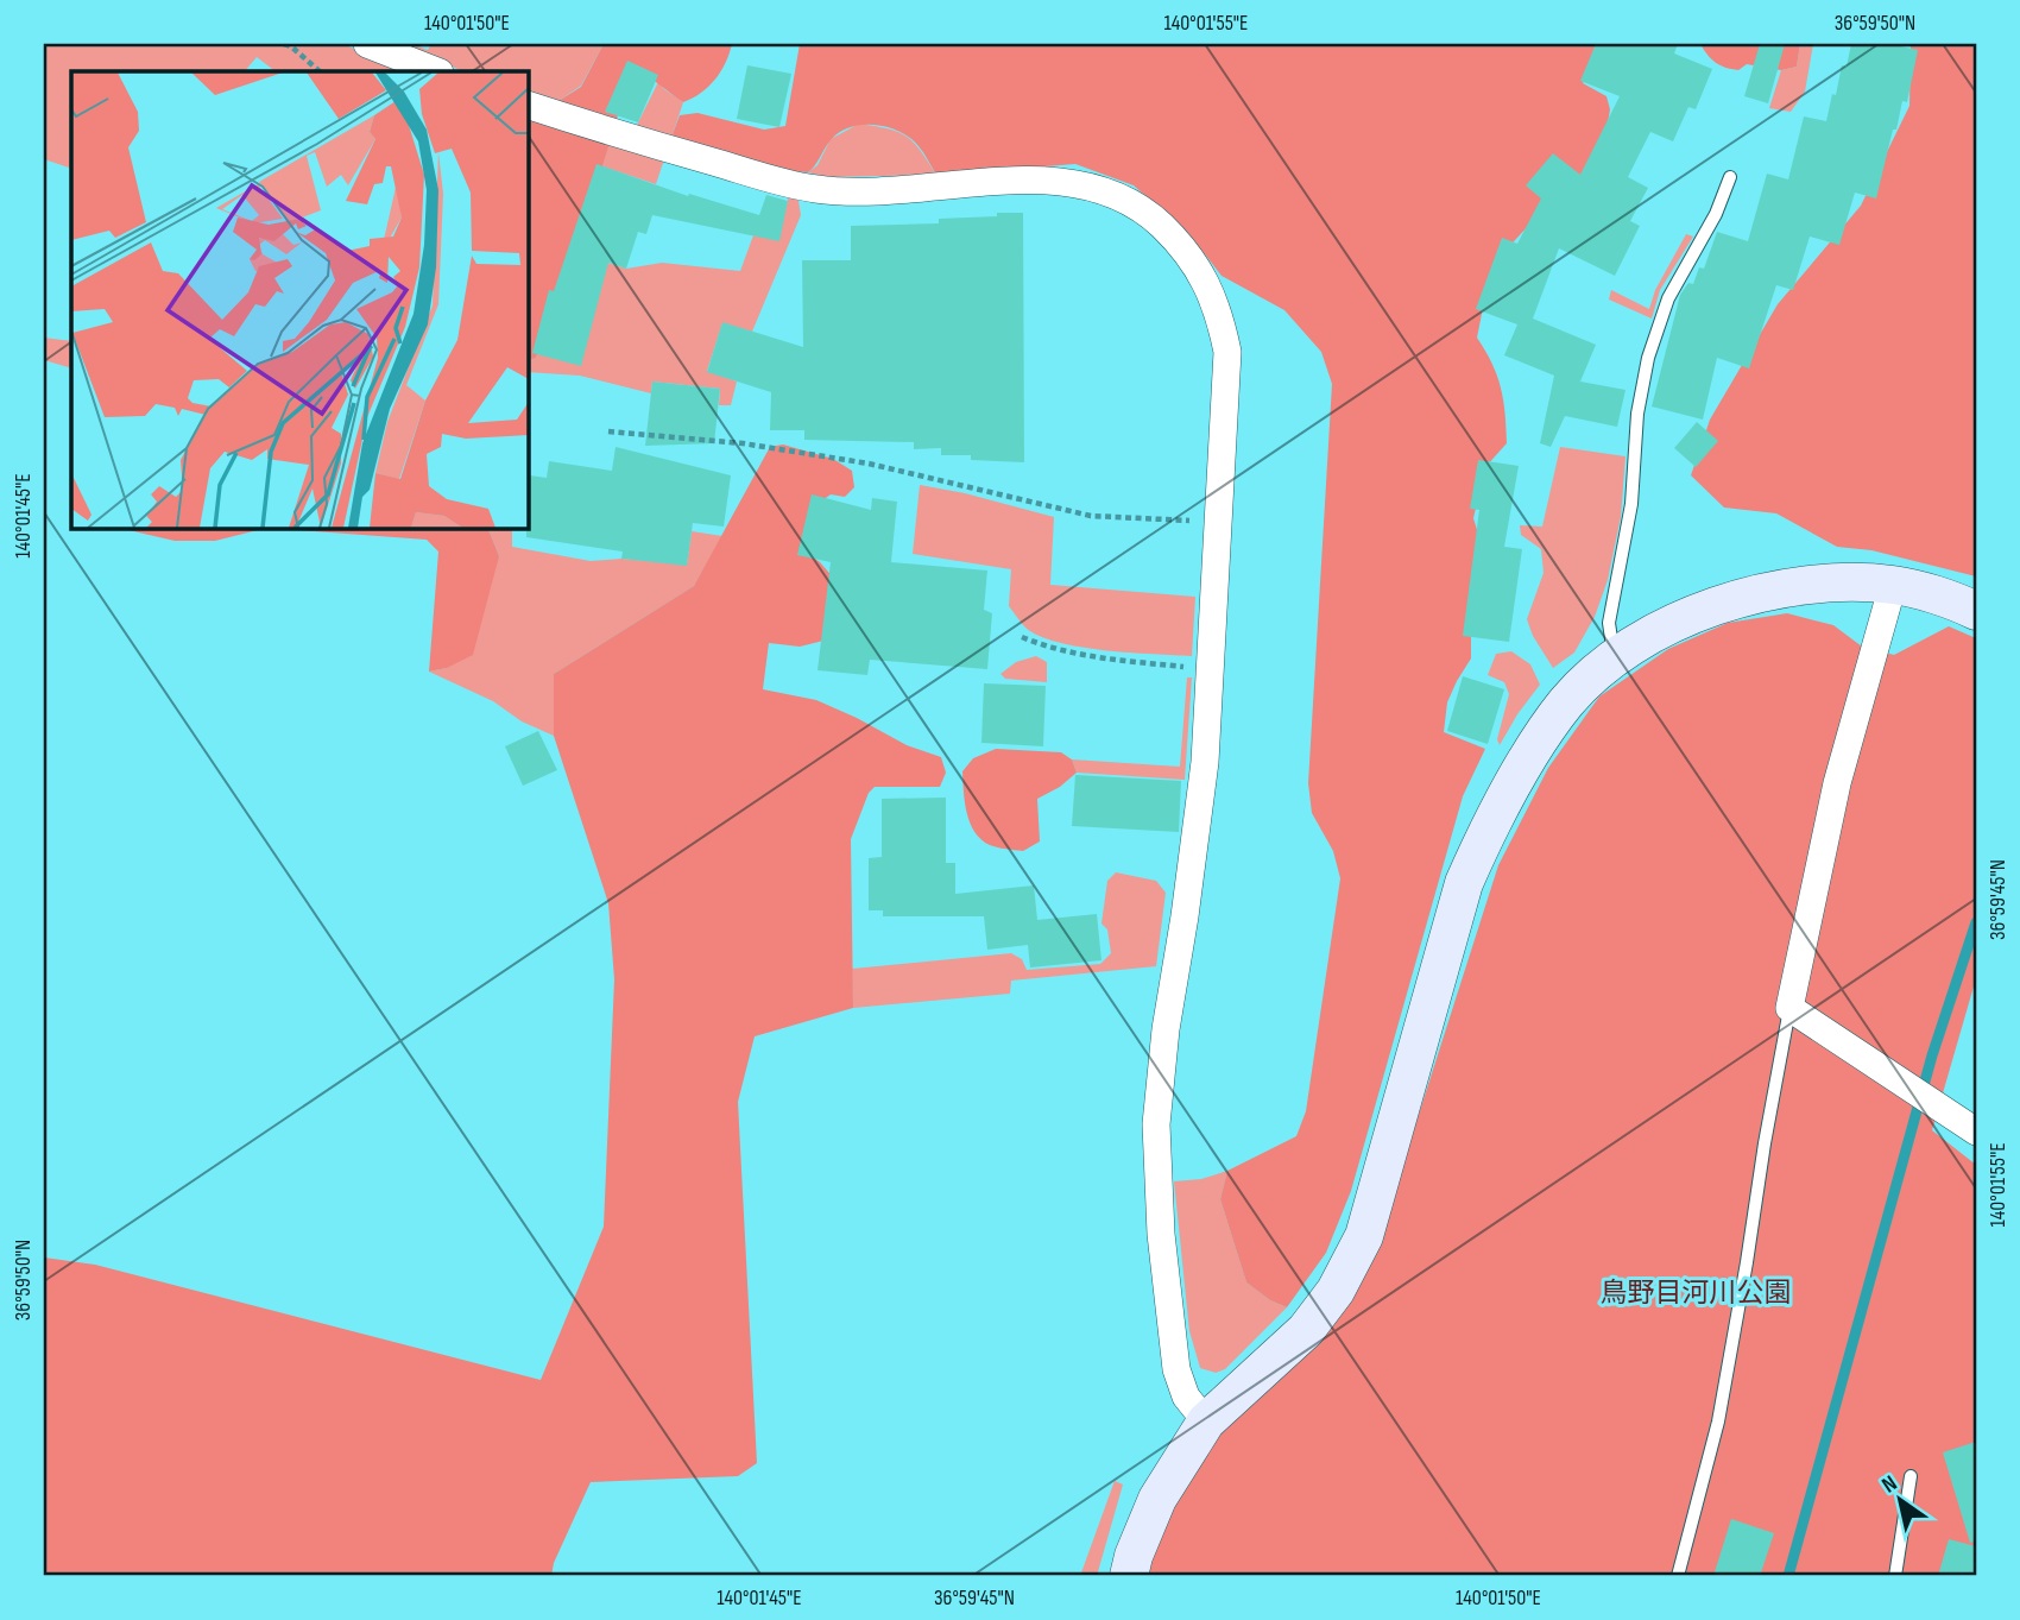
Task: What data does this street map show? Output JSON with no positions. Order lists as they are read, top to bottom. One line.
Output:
{"parks":["鳥野目河川公園"],"north":"top left","coordinates":["140°01'50\"E","140°01'55\"E","36°59'50\"N","140°01'45\"E","36°59'45\"N"]}
